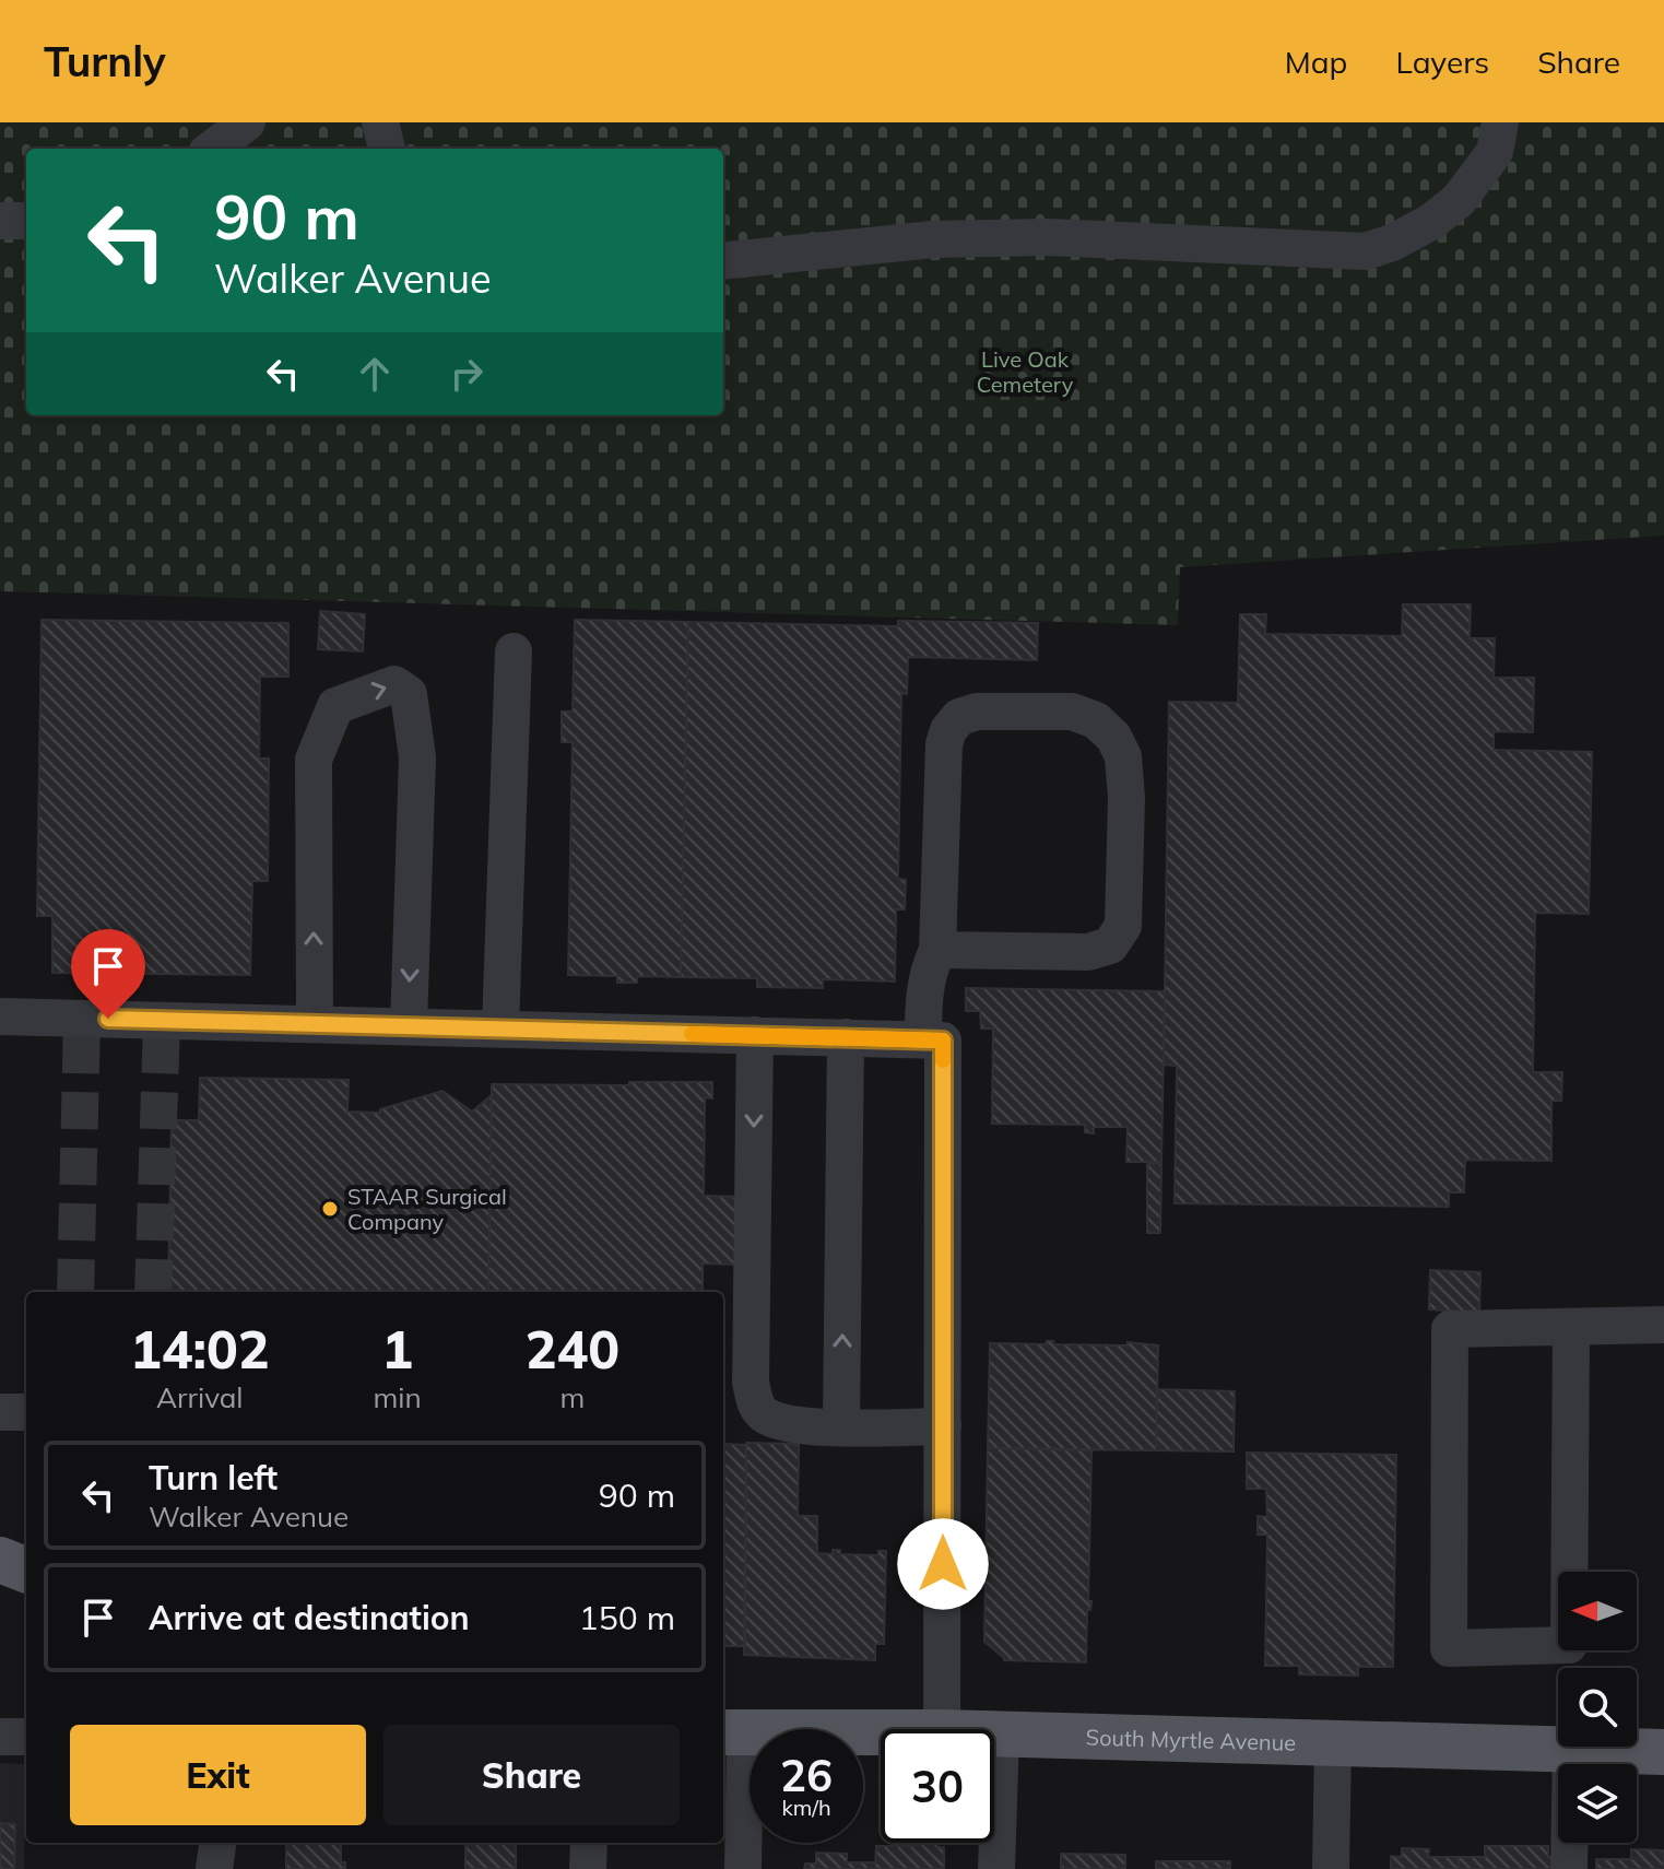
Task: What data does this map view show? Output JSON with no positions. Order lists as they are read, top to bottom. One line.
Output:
{"streets":{"main road":["South Myrtle Avenue"]},"parks":["Live Oak Cemetery"],"places":["STAAR Surgical Company"],"north":"left","page":{"header":"Turnly","nav":["Map","Layers","Share"],"turn":["90 m","Walker Avenue"],"eta":["14:02","Arrival","1","min","240","m"],"list":[{"name":"Turn left","note":"Walker Avenue","value":"90 m"},{"name":"Arrive at destination","value":"150 m"}],"buttons":["Exit","Share"],"speed":"26 km/h","limit":"30"}}
